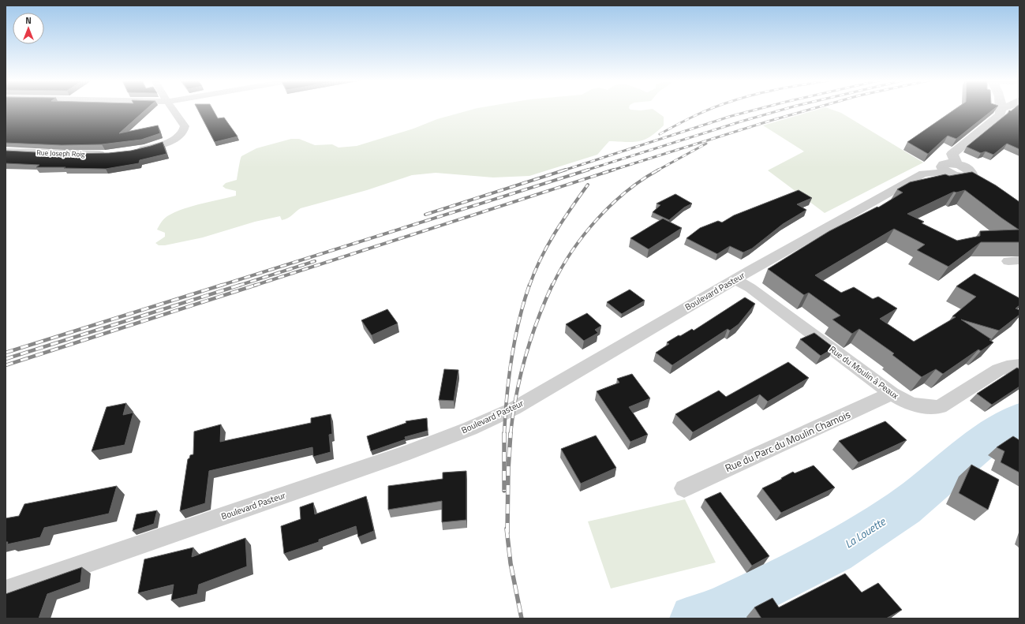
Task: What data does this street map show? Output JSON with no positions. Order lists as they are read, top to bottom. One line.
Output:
{"streets":{"street":["Rue Joseph Roig","Boulevard Pasteur","Rue du Moulin à Peaux","Rue du Parc du Moulin Chamois"]},"crossings":[["Boulevard Pasteur","Rue du Moulin à Peaux"],["Rue du Moulin à Peaux","Rue du Parc du Moulin Chamois"]],"water":["La Louette"],"north":"top"}
